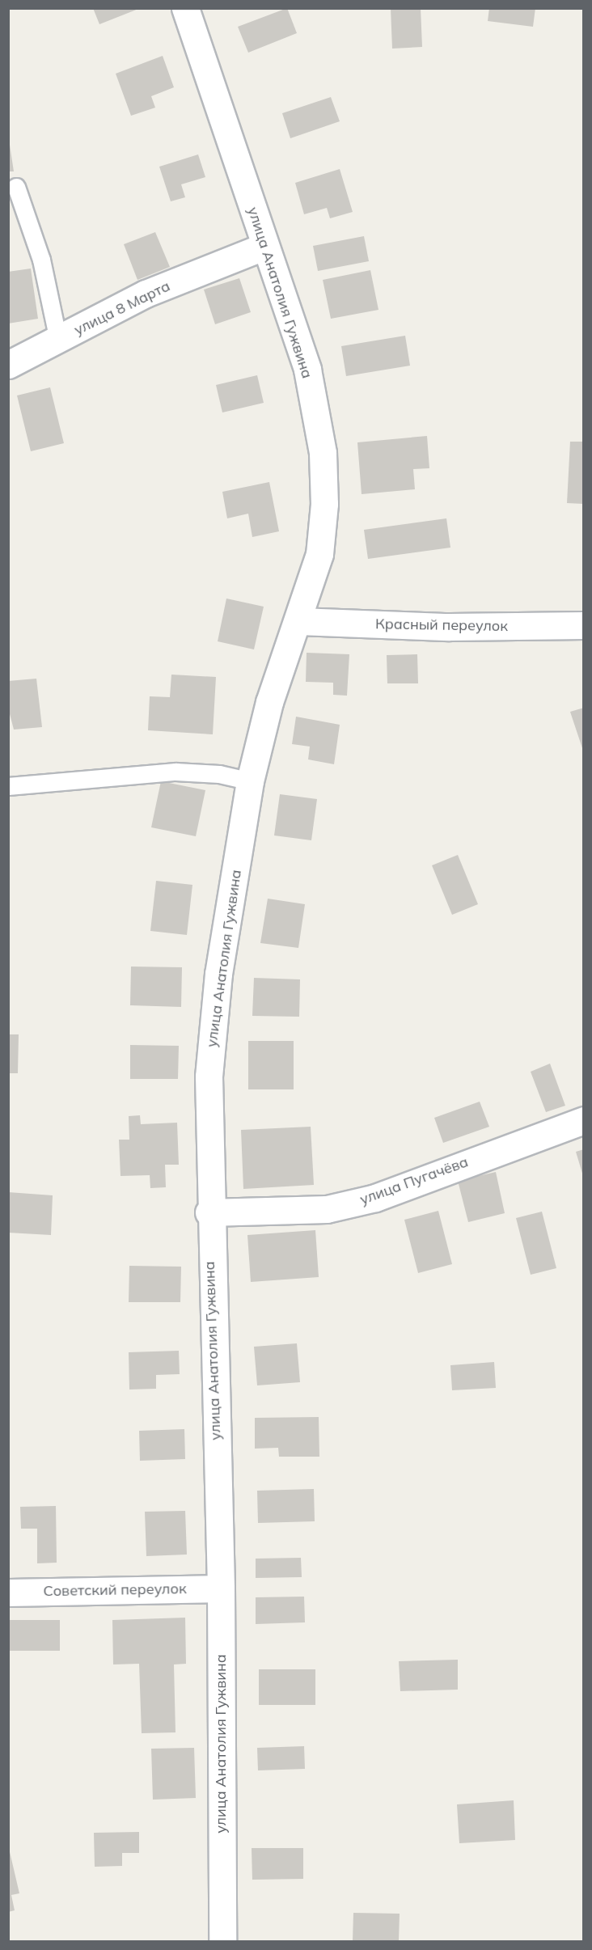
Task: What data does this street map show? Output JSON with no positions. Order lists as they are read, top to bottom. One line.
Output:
{"streets":{"street":["улица Анатолия Гужвина","улица 8 Марта","Красный переулок","улица Пугачёва","Советский переулок"]},"crossings":[["улица Анатолия Гужвина","улица 8 Марта"],["улица Анатолия Гужвина","Красный переулок"],["улица Анатолия Гужвина","улица Пугачёва"],["улица Анатолия Гужвина","Советский переулок"]]}
